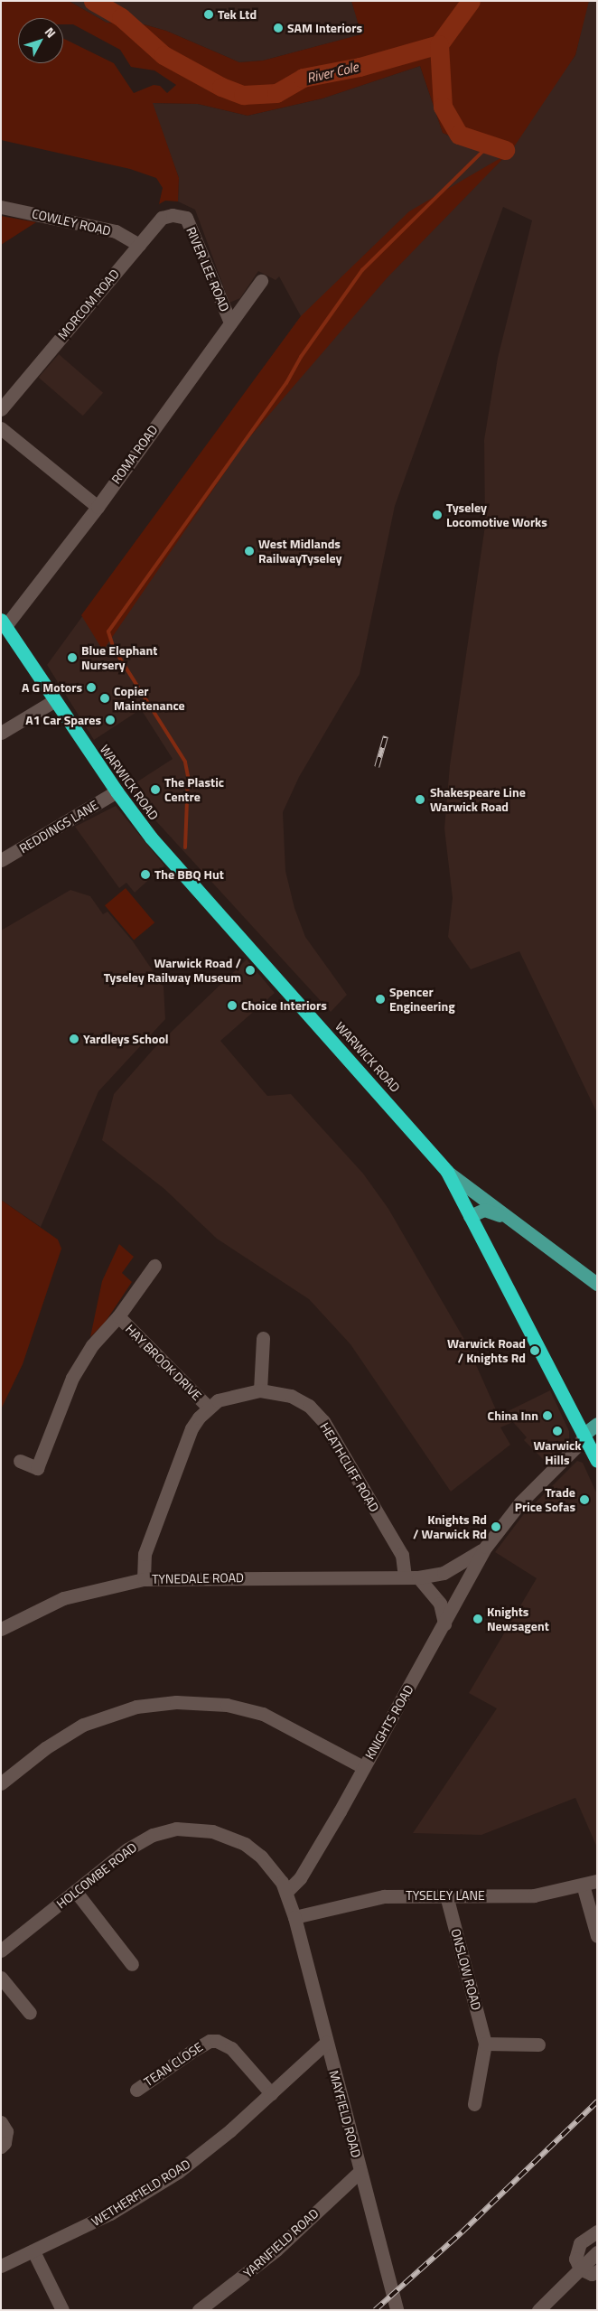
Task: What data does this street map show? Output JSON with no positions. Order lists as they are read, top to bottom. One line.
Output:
{"streets":{"highway":["WARWICK ROAD"],"street":["COWLEY ROAD","RIVER LEE ROAD","MORCOM ROAD","ROMA ROAD","REDDINGS LANE","HAY BROOK DRIVE","HEATHCLIFF ROAD","TYNEDALE ROAD","KNIGHTS ROAD","HOLCOMBE ROAD","TYSELEY LANE","ONSLOW ROAD","TEAN CLOSE","MAYFIELD ROAD","WETHERFIELD ROAD","YARNFIELD ROAD"]},"crossings":[["COWLEY ROAD","MORCOM ROAD"],["RIVER LEE ROAD","MORCOM ROAD"],["RIVER LEE ROAD","ROMA ROAD"],["ROMA ROAD","WARWICK ROAD"],["WARWICK ROAD","REDDINGS LANE"],["WARWICK ROAD","KNIGHTS ROAD"],["HAY BROOK DRIVE","HEATHCLIFF ROAD"],["HEATHCLIFF ROAD","TYNEDALE ROAD"],["HEATHCLIFF ROAD","KNIGHTS ROAD"],["TYNEDALE ROAD","KNIGHTS ROAD"],["KNIGHTS ROAD","HOLCOMBE ROAD"],["HOLCOMBE ROAD","TYSELEY LANE"],["HOLCOMBE ROAD","MAYFIELD ROAD"],["TYSELEY LANE","ONSLOW ROAD"],["TYSELEY LANE","MAYFIELD ROAD"],["TEAN CLOSE","WETHERFIELD ROAD"],["MAYFIELD ROAD","WETHERFIELD ROAD"],["MAYFIELD ROAD","YARNFIELD ROAD"]],"water":["River Cole"],"places":["Tek Ltd","SAM Interiors","Tyseley Locomotive Works","West Midlands RailwayTyseley","Blue Elephant Nursery","A G Motors","Copier Maintenance","A1 Car Spares","The Plastic Centre","Shakespeare Line Warwick Road","The BBQ Hut","Warwick Road / Tyseley Railway Museum","Spencer Engineering","Choice Interiors","Yardleys School","Warwick Road / Knights Rd","China Inn","Warwick Hills","Trade Price Sofas","Knights Rd / Warwick Rd","Knights Newsagent"],"north":"top right"}
